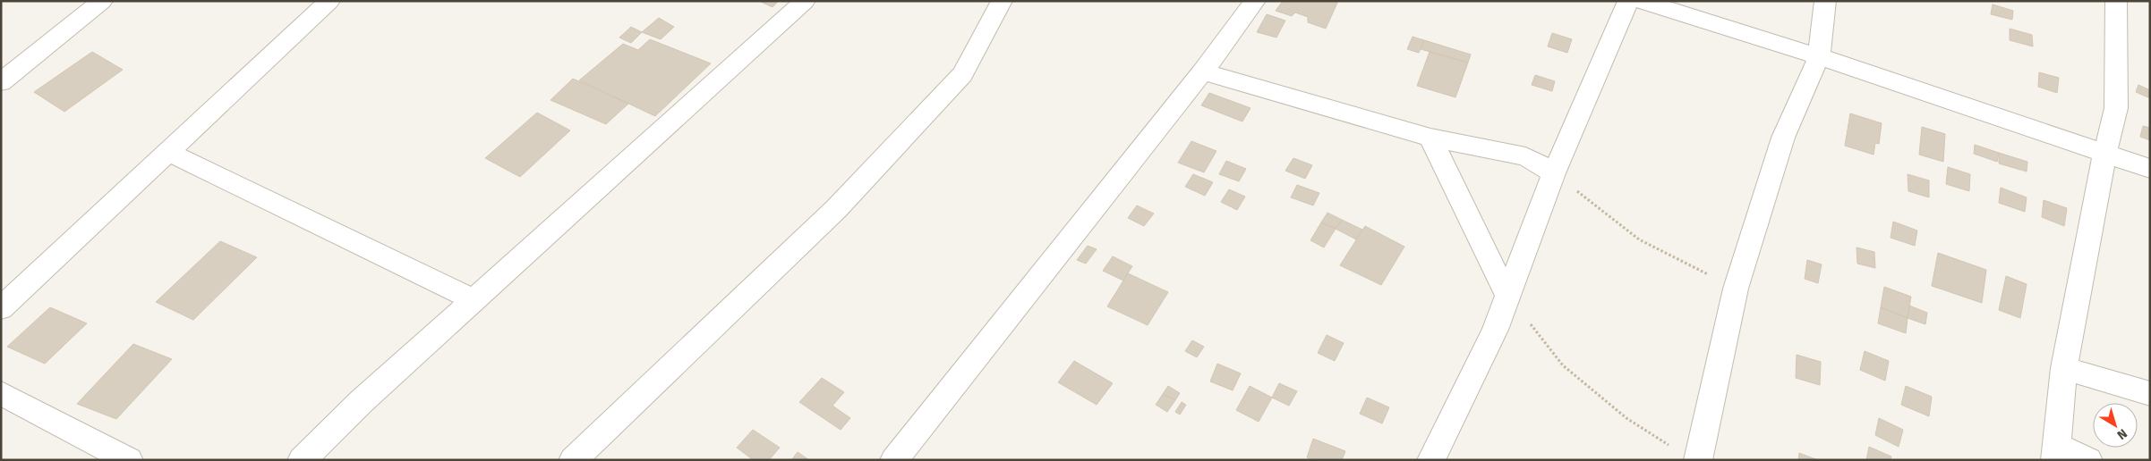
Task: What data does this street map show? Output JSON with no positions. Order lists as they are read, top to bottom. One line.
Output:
{"north":"bottom right"}
